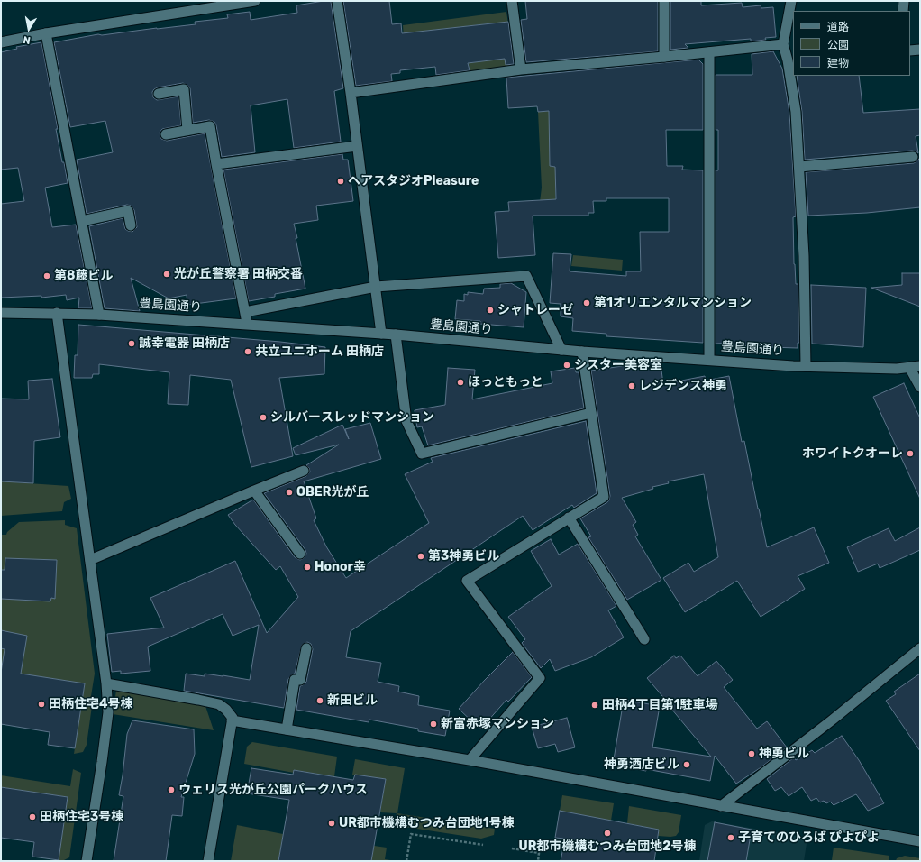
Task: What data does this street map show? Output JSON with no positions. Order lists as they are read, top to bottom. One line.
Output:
{"streets":{"street":["豊島園通り"]},"places":["ヘアスタジオPleasure","光が丘警察署 田柄交番","第8藤ビル","第1オリエンタルマンション","シャトレーゼ","誠幸電器 田柄店","共立ユニホーム 田柄店","シスター美容室","ほっともっと","レジデンス神勇","シルバースレッドマンション","ホワイトクオーレ","OBER光が丘","第3神勇ビル","Honor幸","新田ビル","田柄住宅4号棟","田柄4丁目第1駐車場","新富赤塚マンション","神勇ビル","神勇酒店ビル","ウェリス光が丘公園パークハウス","田柄住宅3号棟","UR都市機構むつみ台団地1号棟","UR都市機構むつみ台団地2号棟","子育てのひろば ぴよぴよ"],"legend":["道路","公園","建物"],"north":"bottom"}
